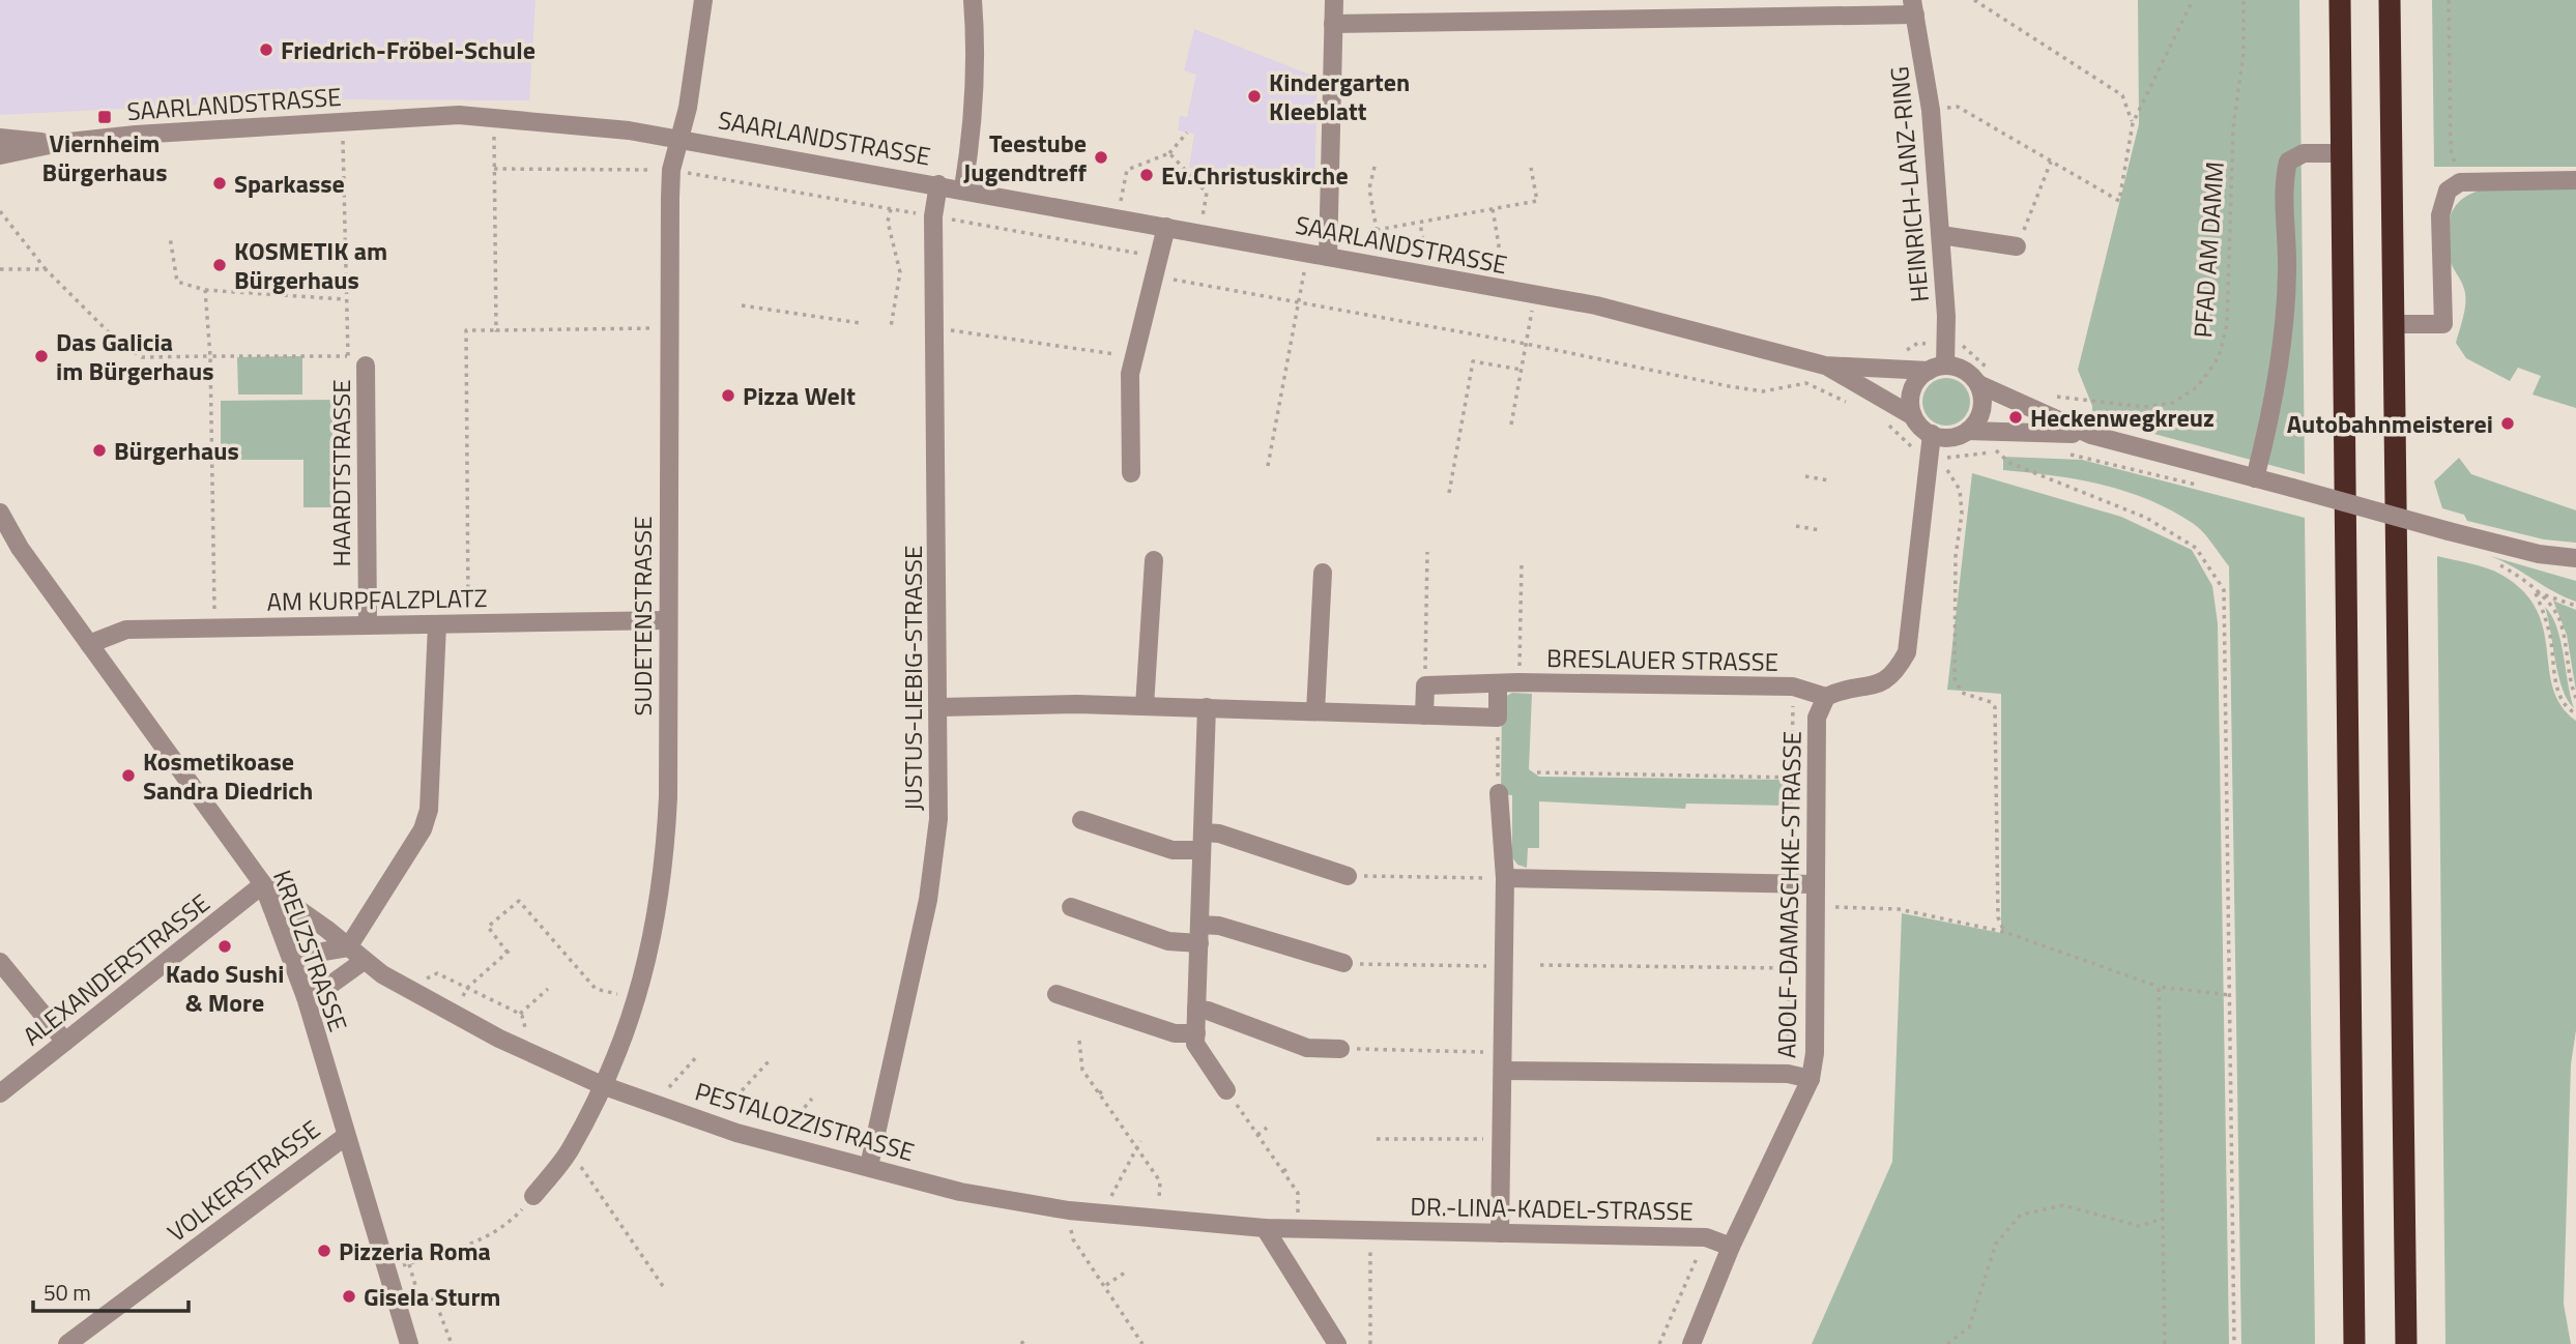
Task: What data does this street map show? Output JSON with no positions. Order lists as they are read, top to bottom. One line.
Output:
{"streets":{"street":["SAARLANDSTRASSE","HEINRICH-LANZ-RING","HAARDTSTRASSE","AM KURPFALZPLATZ","SUDETENSTRASSE","BRESLAUER STRASSE","JUSTUS-LIEBIG-STRASSE","ADOLF-DAMASCHKE-STRASSE","KREUZSTRASSE","ALEXANDERSTRASSE","PESTALOZZISTRASSE","VOLKERSTRASSE","DR.-LINA-KADEL-STRASSE"],"path":["PFAD AM DAMM"]},"crossings":[["SAARLANDSTRASSE","HEINRICH-LANZ-RING"],["SAARLANDSTRASSE","SUDETENSTRASSE"],["SAARLANDSTRASSE","JUSTUS-LIEBIG-STRASSE"],["HAARDTSTRASSE","AM KURPFALZPLATZ"],["AM KURPFALZPLATZ","SUDETENSTRASSE"],["AM KURPFALZPLATZ","KREUZSTRASSE"],["SUDETENSTRASSE","PESTALOZZISTRASSE"],["BRESLAUER STRASSE","ADOLF-DAMASCHKE-STRASSE"],["JUSTUS-LIEBIG-STRASSE","PESTALOZZISTRASSE"],["ADOLF-DAMASCHKE-STRASSE","DR.-LINA-KADEL-STRASSE"],["KREUZSTRASSE","ALEXANDERSTRASSE"],["KREUZSTRASSE","PESTALOZZISTRASSE"],["KREUZSTRASSE","VOLKERSTRASSE"],["ALEXANDERSTRASSE","PESTALOZZISTRASSE"],["PESTALOZZISTRASSE","DR.-LINA-KADEL-STRASSE"]],"places":{"other":["Friedrich-Fröbel-Schule","Kindergarten Kleeblatt","Teestube Jugendtreff","Ev.Christuskirche","Sparkasse","KOSMETIK am Bürgerhaus","Das Galicia im Bürgerhaus","Pizza Welt","Heckenwegkreuz","Autobahnmeisterei","Bürgerhaus","Kosmetikoase Sandra Diedrich","Kado Sushi & More","Pizzeria Roma","Gisela Sturm"],"transit":["Viernheim Bürgerhaus"]},"scale_bar":"50 m"}
